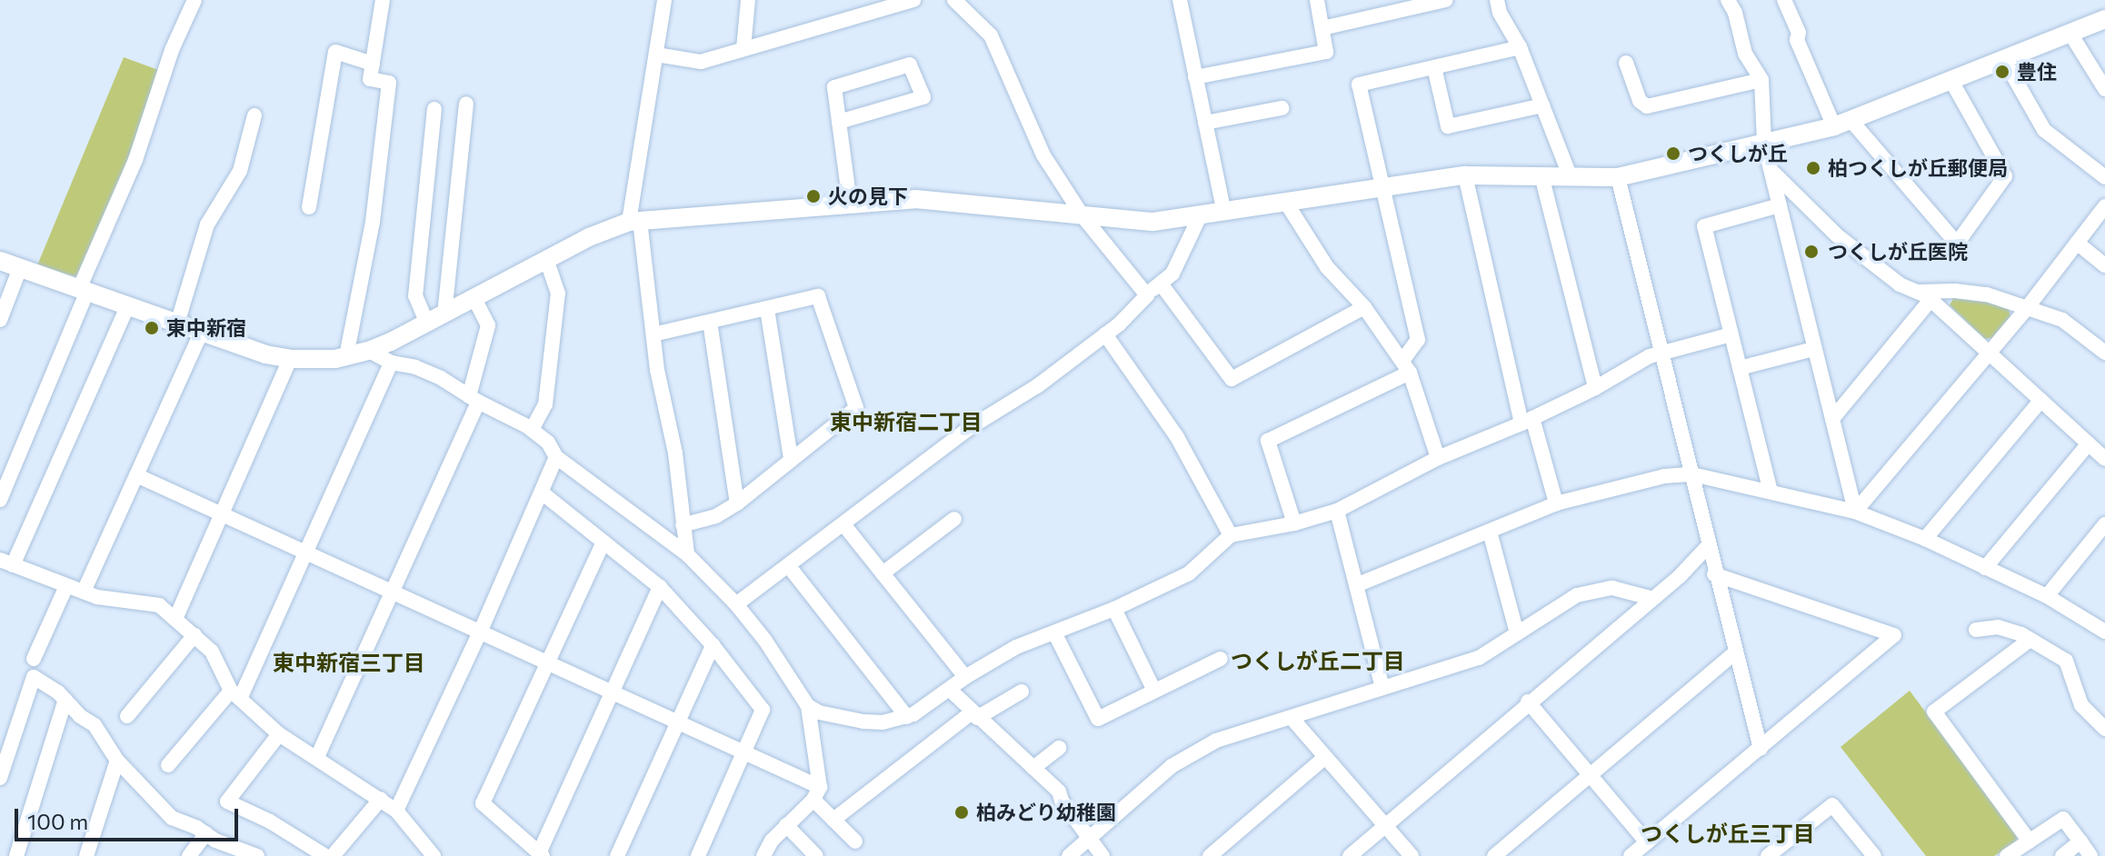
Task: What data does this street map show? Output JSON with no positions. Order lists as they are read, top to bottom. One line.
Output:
{"districts":["東中新宿二丁目","つくしが丘二丁目","東中新宿三丁目","つくしが丘三丁目"],"places":["豊住","つくしが丘","柏つくしが丘郵便局","火の見下","つくしが丘医院","東中新宿","柏みどり幼稚園"],"scale_bar":"100 m"}
